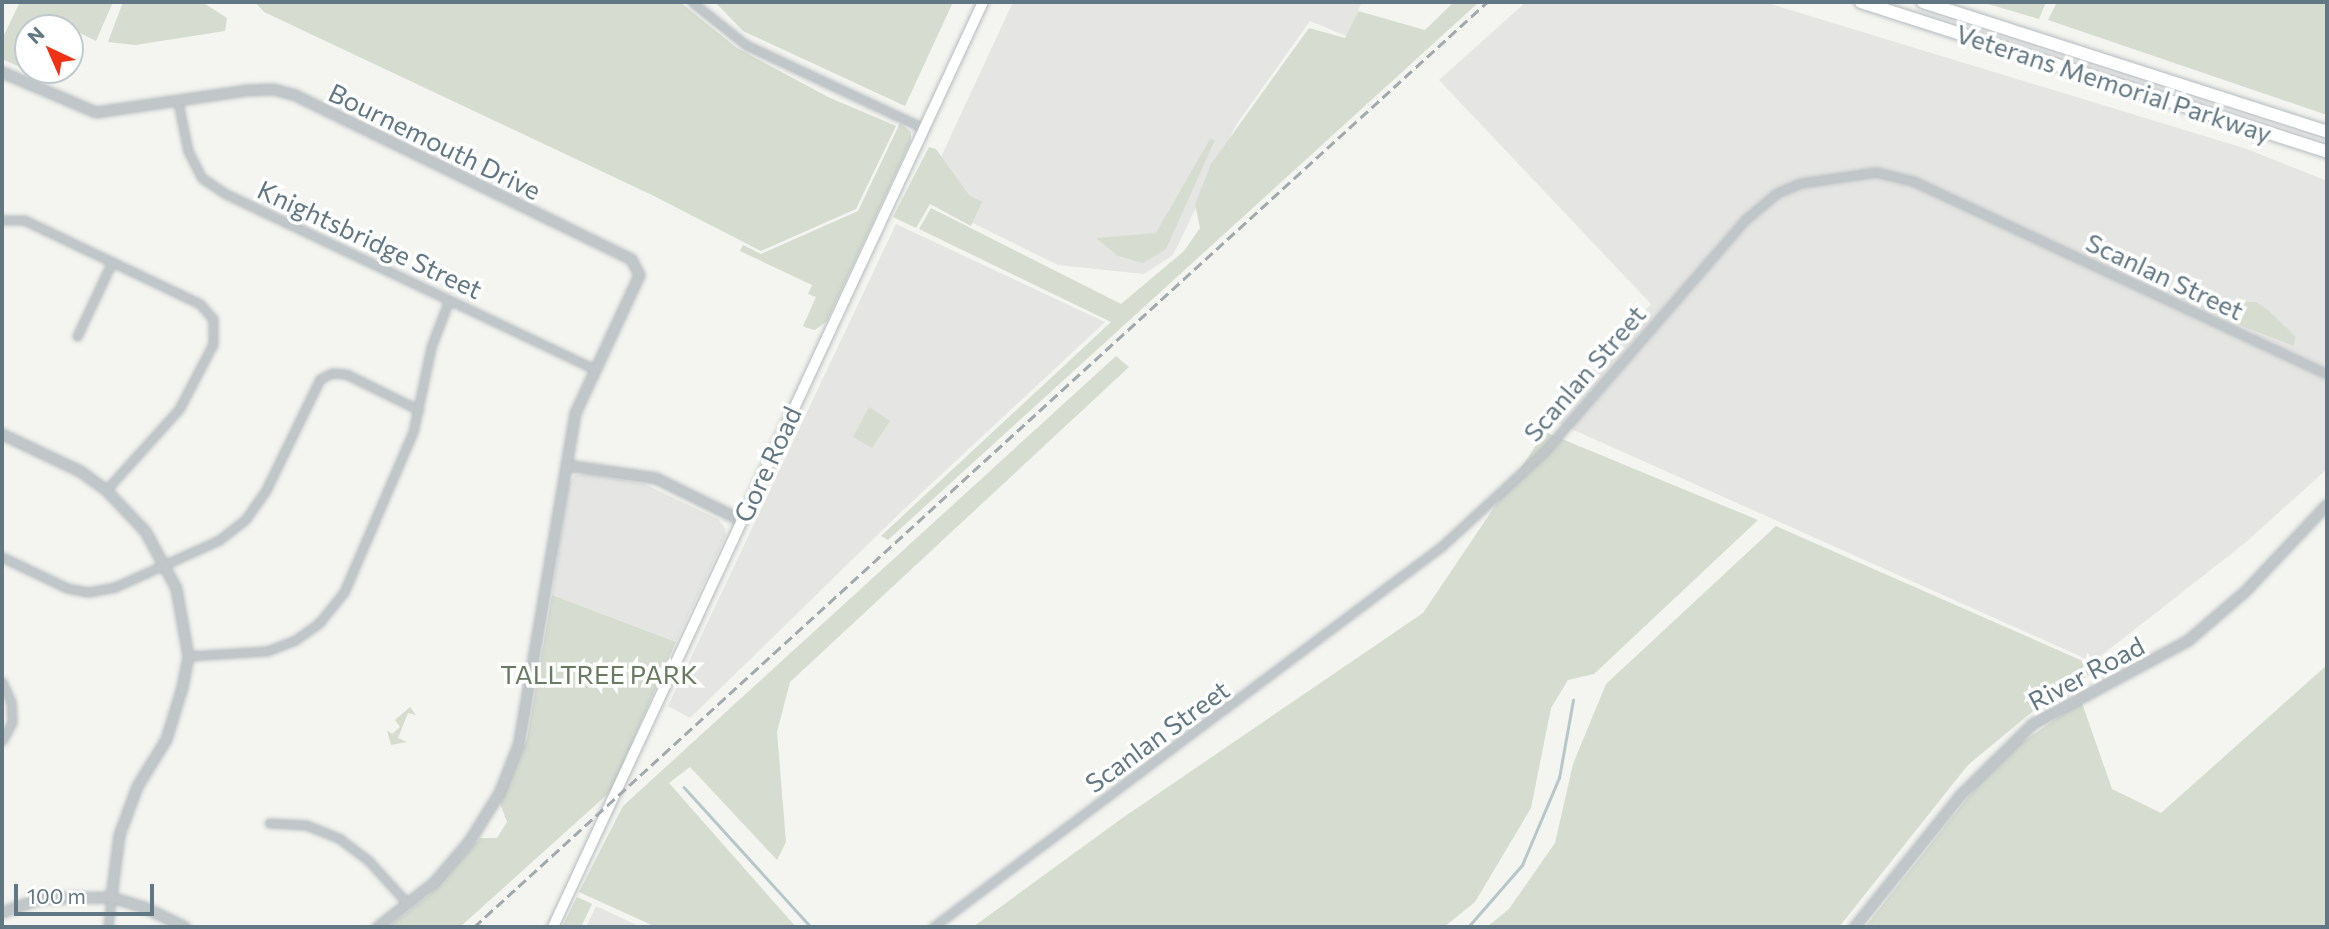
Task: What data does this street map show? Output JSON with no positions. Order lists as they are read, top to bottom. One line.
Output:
{"streets":{"highway":["Veterans Memorial Parkway"],"main road":["Gore Road"],"street":["Bournemouth Drive","Knightsbridge Street","Scanlan Street","River Road"]},"crossings":[["Bournemouth Drive","Knightsbridge Street"]],"parks":["TALLTREE PARK"],"scale_bar":"100 m","north":"top left"}
